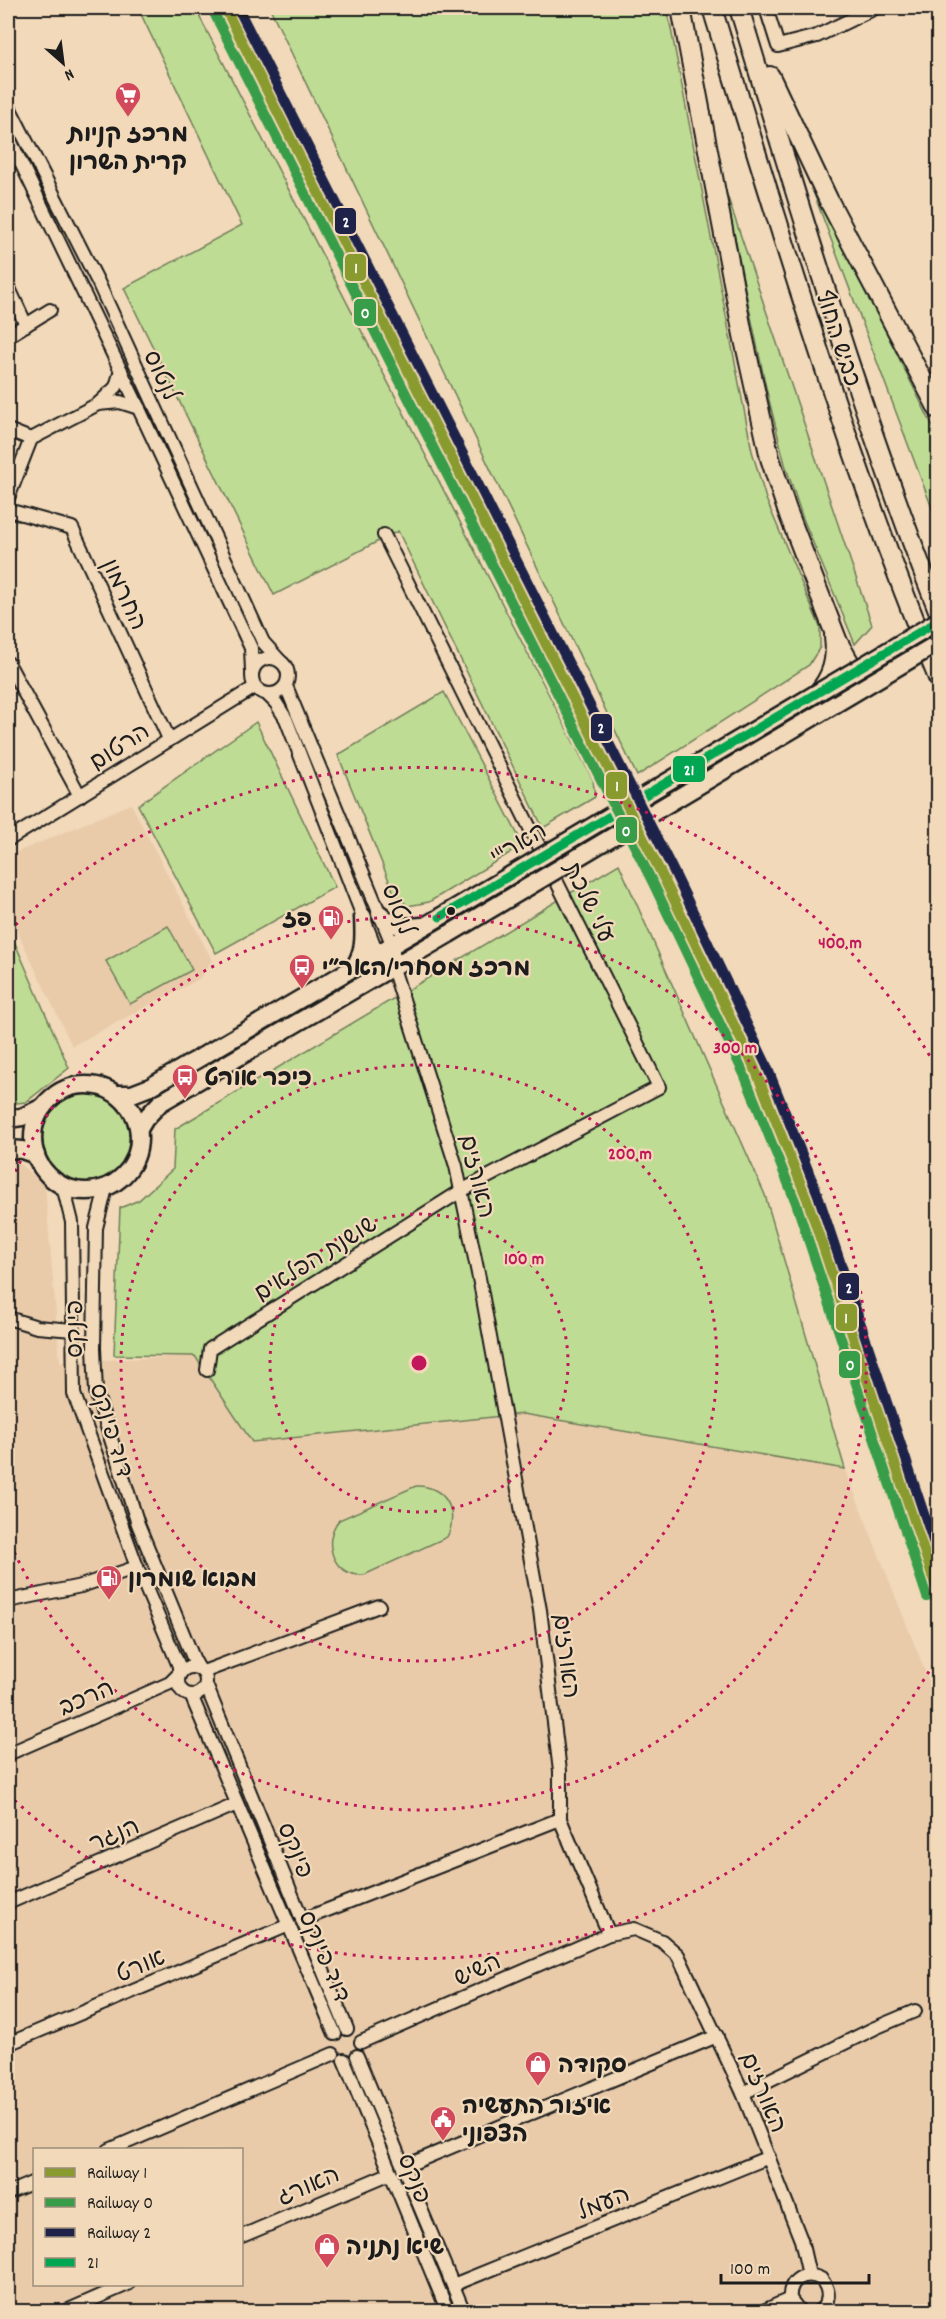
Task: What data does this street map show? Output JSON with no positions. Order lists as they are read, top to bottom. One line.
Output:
{"streets":{"highway":["כביש החוף"],"main road":["האר\"י"],"street":["לנטוס","החרמון","הרטום","עלי שלכת","האורזים","שושנת הפלאים","פינקס","דוד פינקס","הרכב","הנגר","אורט","השיש","פנקס","האורג","העמל"]},"crossings":[["לנטוס","הרטום"],["לנטוס","האר\"י"],["לנטוס","האורזים"],["החרמון","הרטום"],["האר\"י","האורזים"],["האר\"י","פינקס"],["האר\"י","דוד פינקס"],["עלי שלכת","האורזים"],["עלי שלכת","שושנת הפלאים"],["האורזים","שושנת הפלאים"],["האורזים","השיש"],["האורזים","העמל"],["פינקס","דוד פינקס"],["פינקס","הרכב"],["פינקס","השיש"],["פינקס","פנקס"],["דוד פינקס","הרכב"],["דוד פינקס","הנגר"],["דוד פינקס","אורט"],["דוד פינקס","השיש"],["דוד פינקס","פנקס"],["השיש","פנקס"],["פנקס","האורג"]],"places":{"supermarket":["מרכז קניות קרית השרון"],"fuel station":["פז","מבוא שומרון"],"bus stop":["מרכז מסחרי/האר״י","כיכר אורט"],"shop":["סקודה","שיא נתניה"],"public building":["איזור התעשיה הצפוני"]},"lines":["rail line 1","rail line 2","rail line 0","transit line 21"],"legend":["Railway 1","Railway 0","Railway 2","21"],"scale_bar":"100 m","north":"bottom right","rings":["400 m","300 m","200 m","100 m"]}
